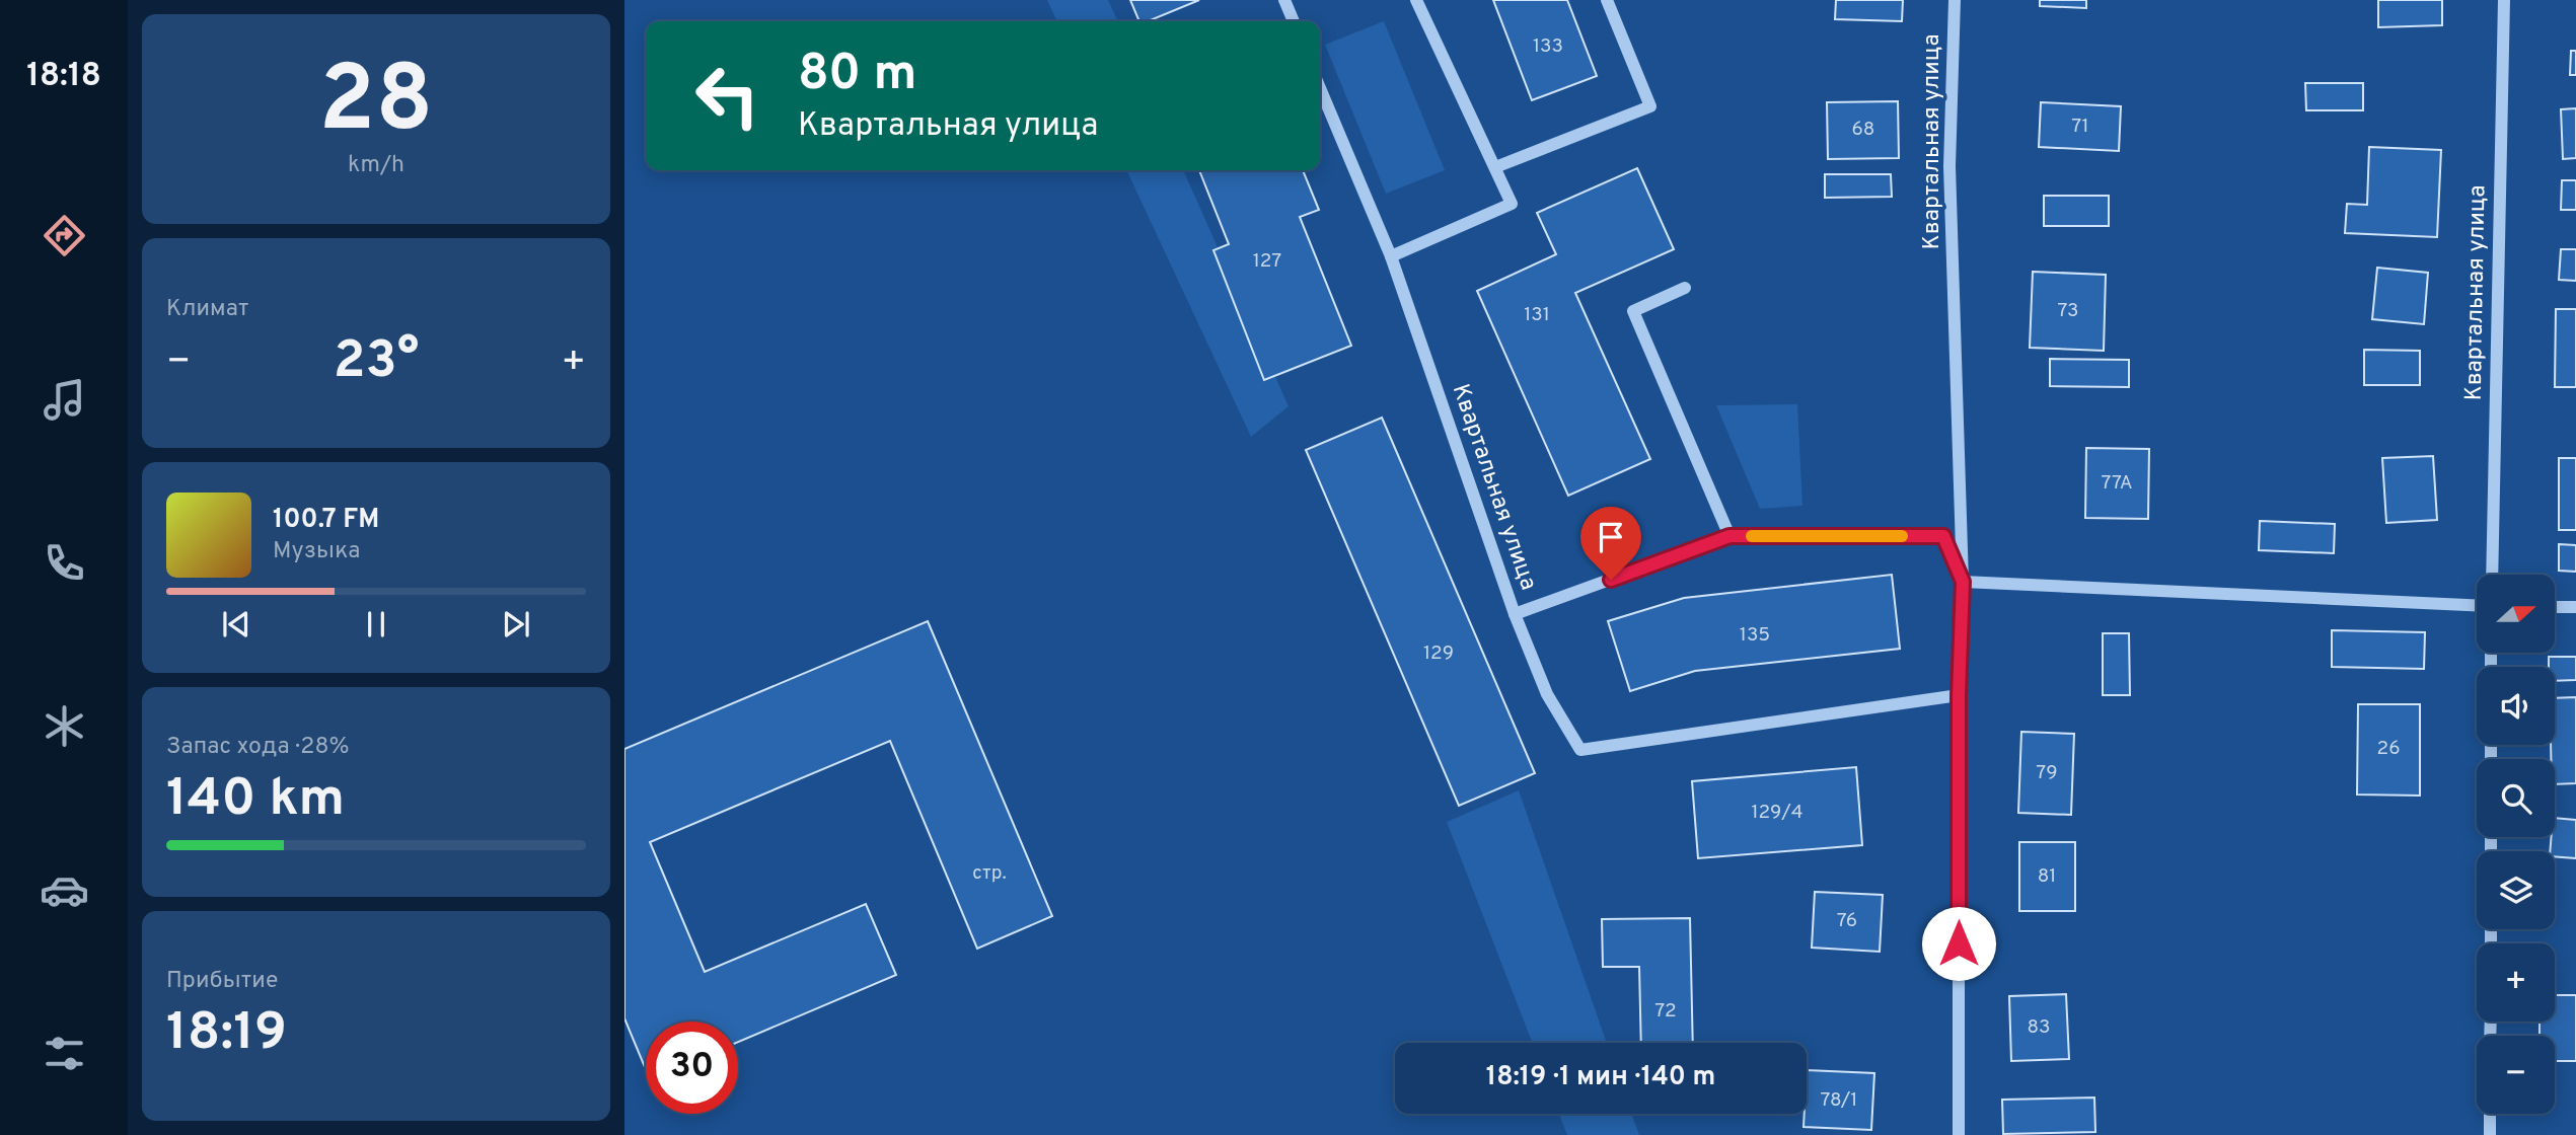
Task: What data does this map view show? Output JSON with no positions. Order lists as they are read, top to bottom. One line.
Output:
{"streets":{"street":["Квартальная улица"]},"house_numbers":["133","71","68","127","73","131","77А","135","129","26","79","129/4","стр.","81","76","72","83","78/1"],"north":"right","page":{"tabs":"18:18","tile":[["28","km/h"],"Климат",["Запас хода · 28%","140 km"],["Прибытие","18:19"]],"turn":["80 m","Квартальная улица"],"heat":["−","23°","+"],"song":["100.7 FM","Музыка"],"map_buttons":["+","−"],"limit":"30","trip":"18:19 · 1 мин · 140 m"}}
